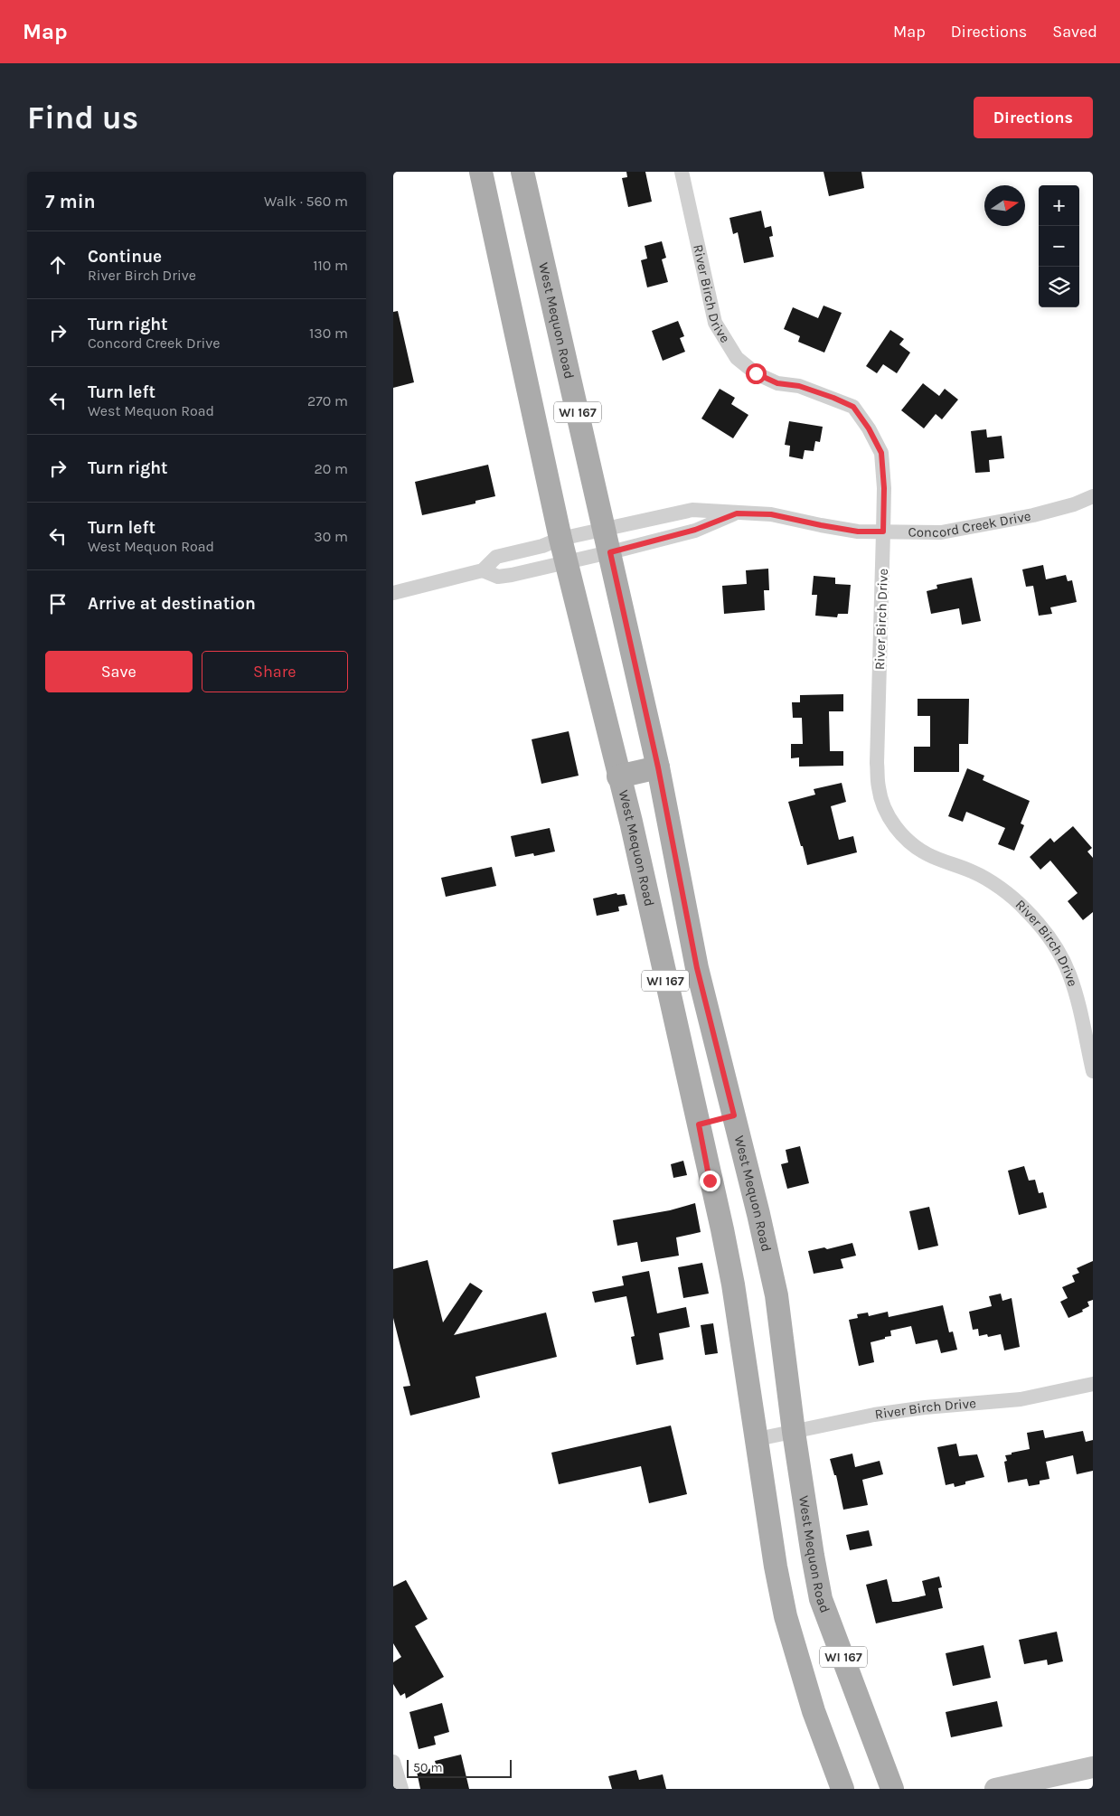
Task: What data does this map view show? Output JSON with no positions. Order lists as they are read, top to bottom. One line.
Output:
{"streets":{"main road":["West Mequon Road","WI 167"],"street":["River Birch Drive","Concord Creek Drive"]},"crossings":[["River Birch Drive","West Mequon Road"],["River Birch Drive","Concord Creek Drive"],["West Mequon Road","Concord Creek Drive"]],"scale_bar":"50 m","north":"right","page":{"header":"Map","nav":["Map","Directions","Saved"],"buttons":["Directions",["Save","Share"]],"title":"Find us","heading":["7 min","Walk · 560 m"],"map_buttons":["+","−"],"list":[["Continue","River Birch Drive","110 m"],["Turn right","Concord Creek Drive","130 m"],["Turn left","West Mequon Road","270 m"],["Turn right","20 m"],["Turn left","West Mequon Road","30 m"],"Arrive at destination"],"scale":"50 m"}}
